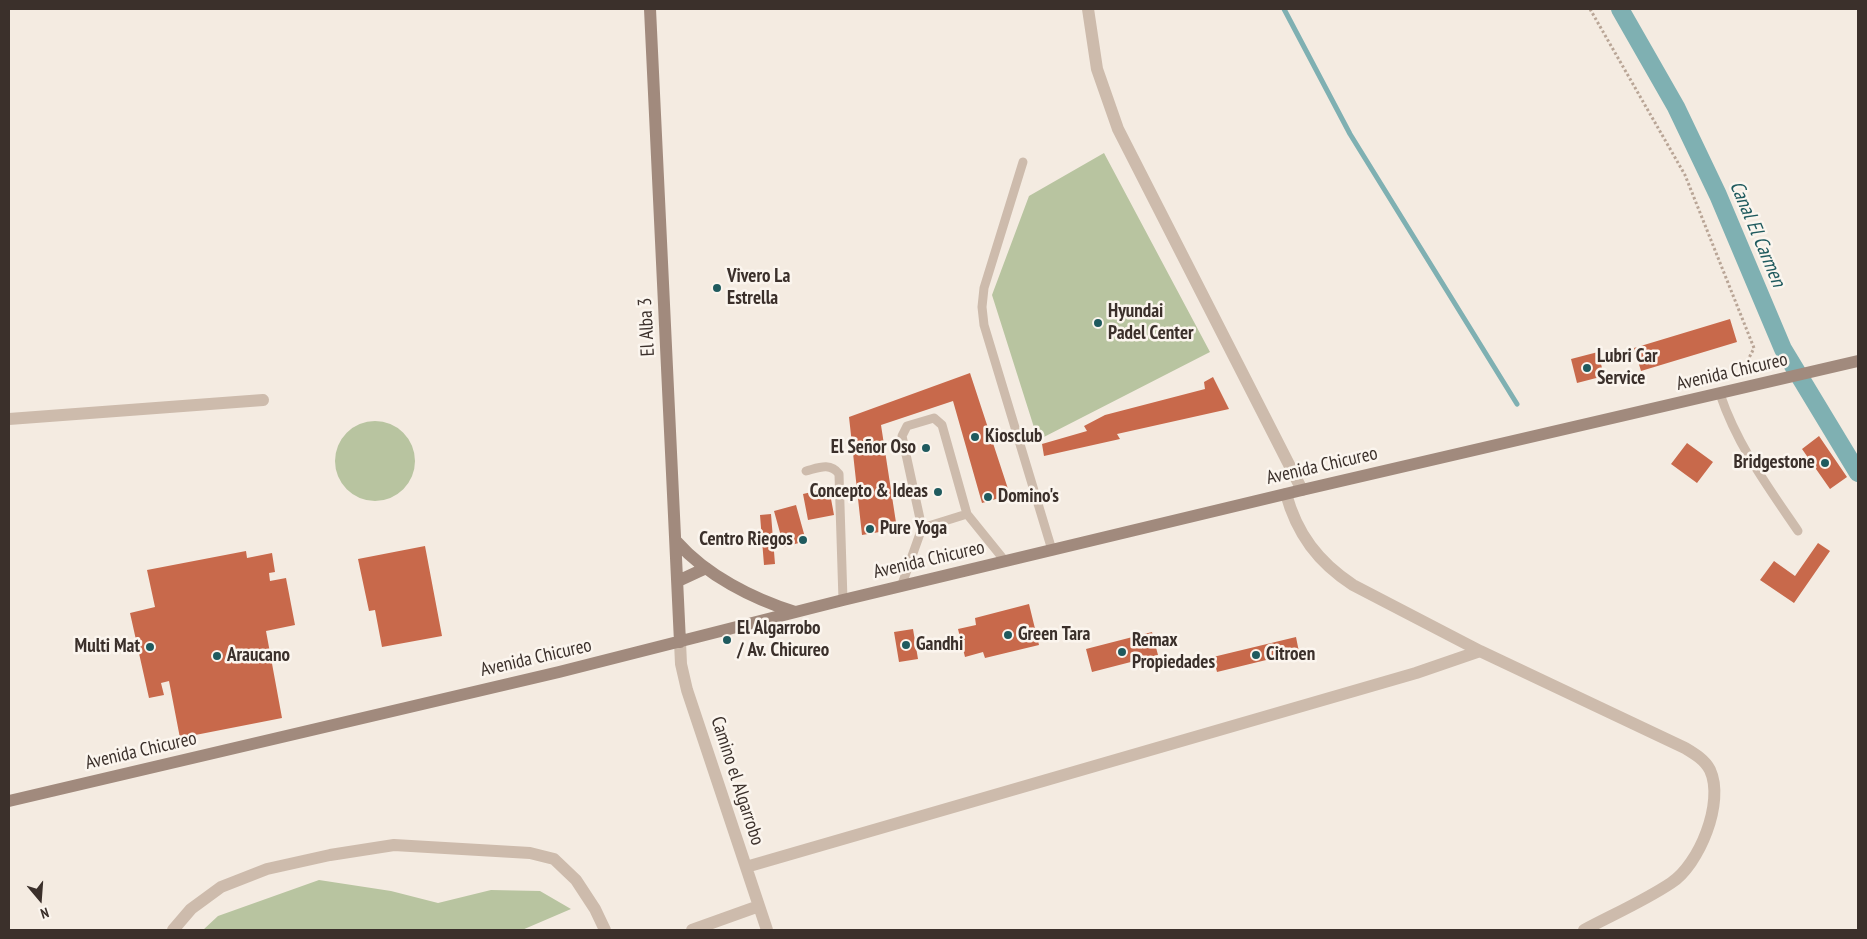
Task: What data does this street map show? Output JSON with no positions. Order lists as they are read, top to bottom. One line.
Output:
{"streets":{"main road":["El Alba 3","Avenida Chicureo"],"street":["Camino el Algarrobo"]},"crossings":[["El Alba 3","Avenida Chicureo"],["El Alba 3","Camino el Algarrobo"],["Avenida Chicureo","Camino el Algarrobo"]],"water":["Canal El Carmen"],"places":["Vivero La Estrella","Hyundai Padel Center","Lubri Car Service","Kiosclub","El Señor Oso","Bridgestone","Concepto & Ideas","Domino's","Pure Yoga","Centro Riegos","Green Tara","El Algarrobo / Av. Chicureo","Gandhi","Multi Mat","Remax Propiedades","Citroen","Araucano"],"north":"bottom"}
